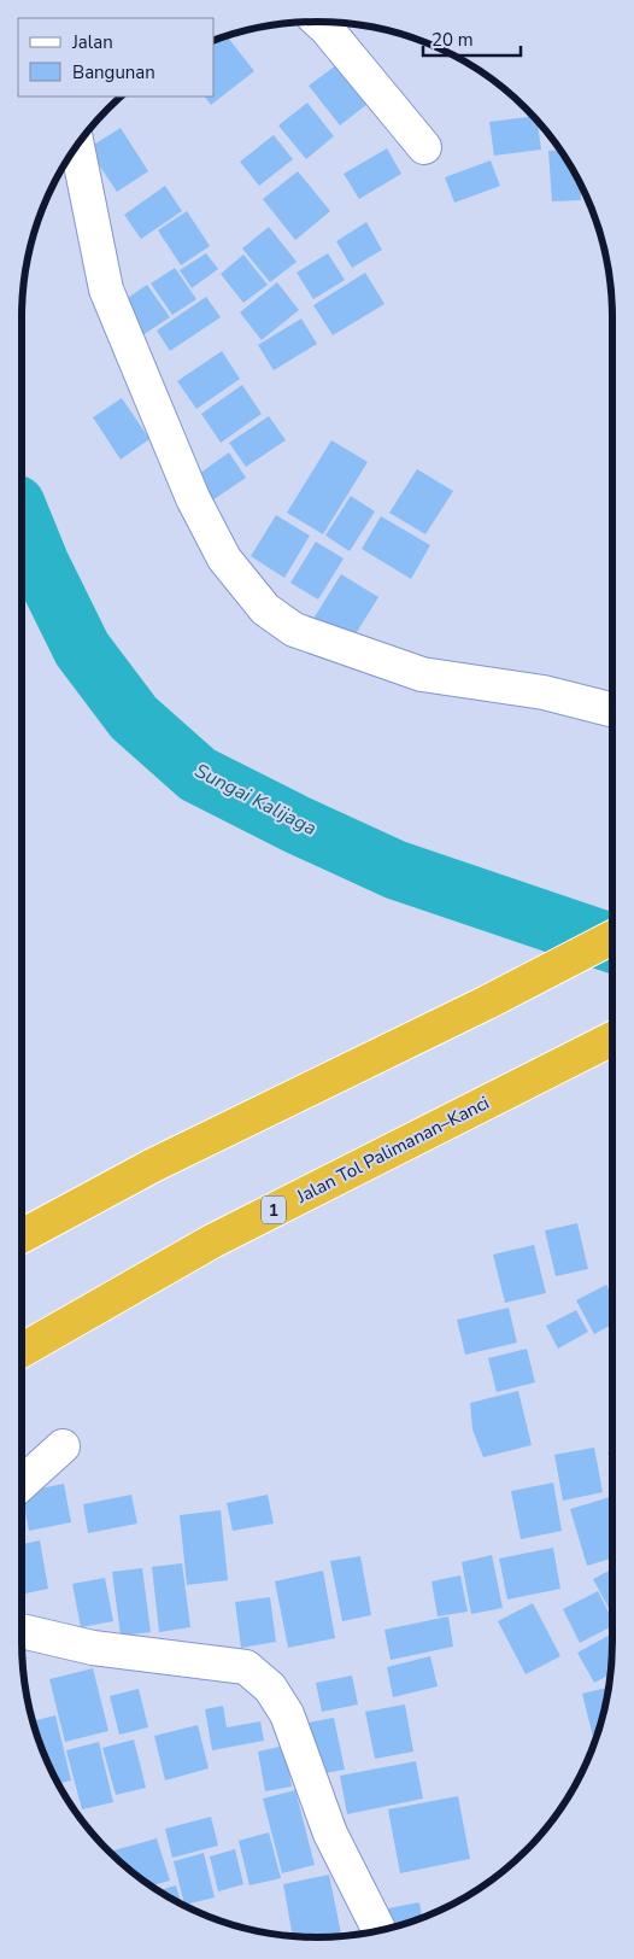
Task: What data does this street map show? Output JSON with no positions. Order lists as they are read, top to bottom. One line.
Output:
{"streets":{"highway":["Jalan Tol Palimanan–Kanci","1"]},"water":["Sungai Kalijaga"],"legend":["Jalan","Bangunan"],"scale_bar":"20 m"}
